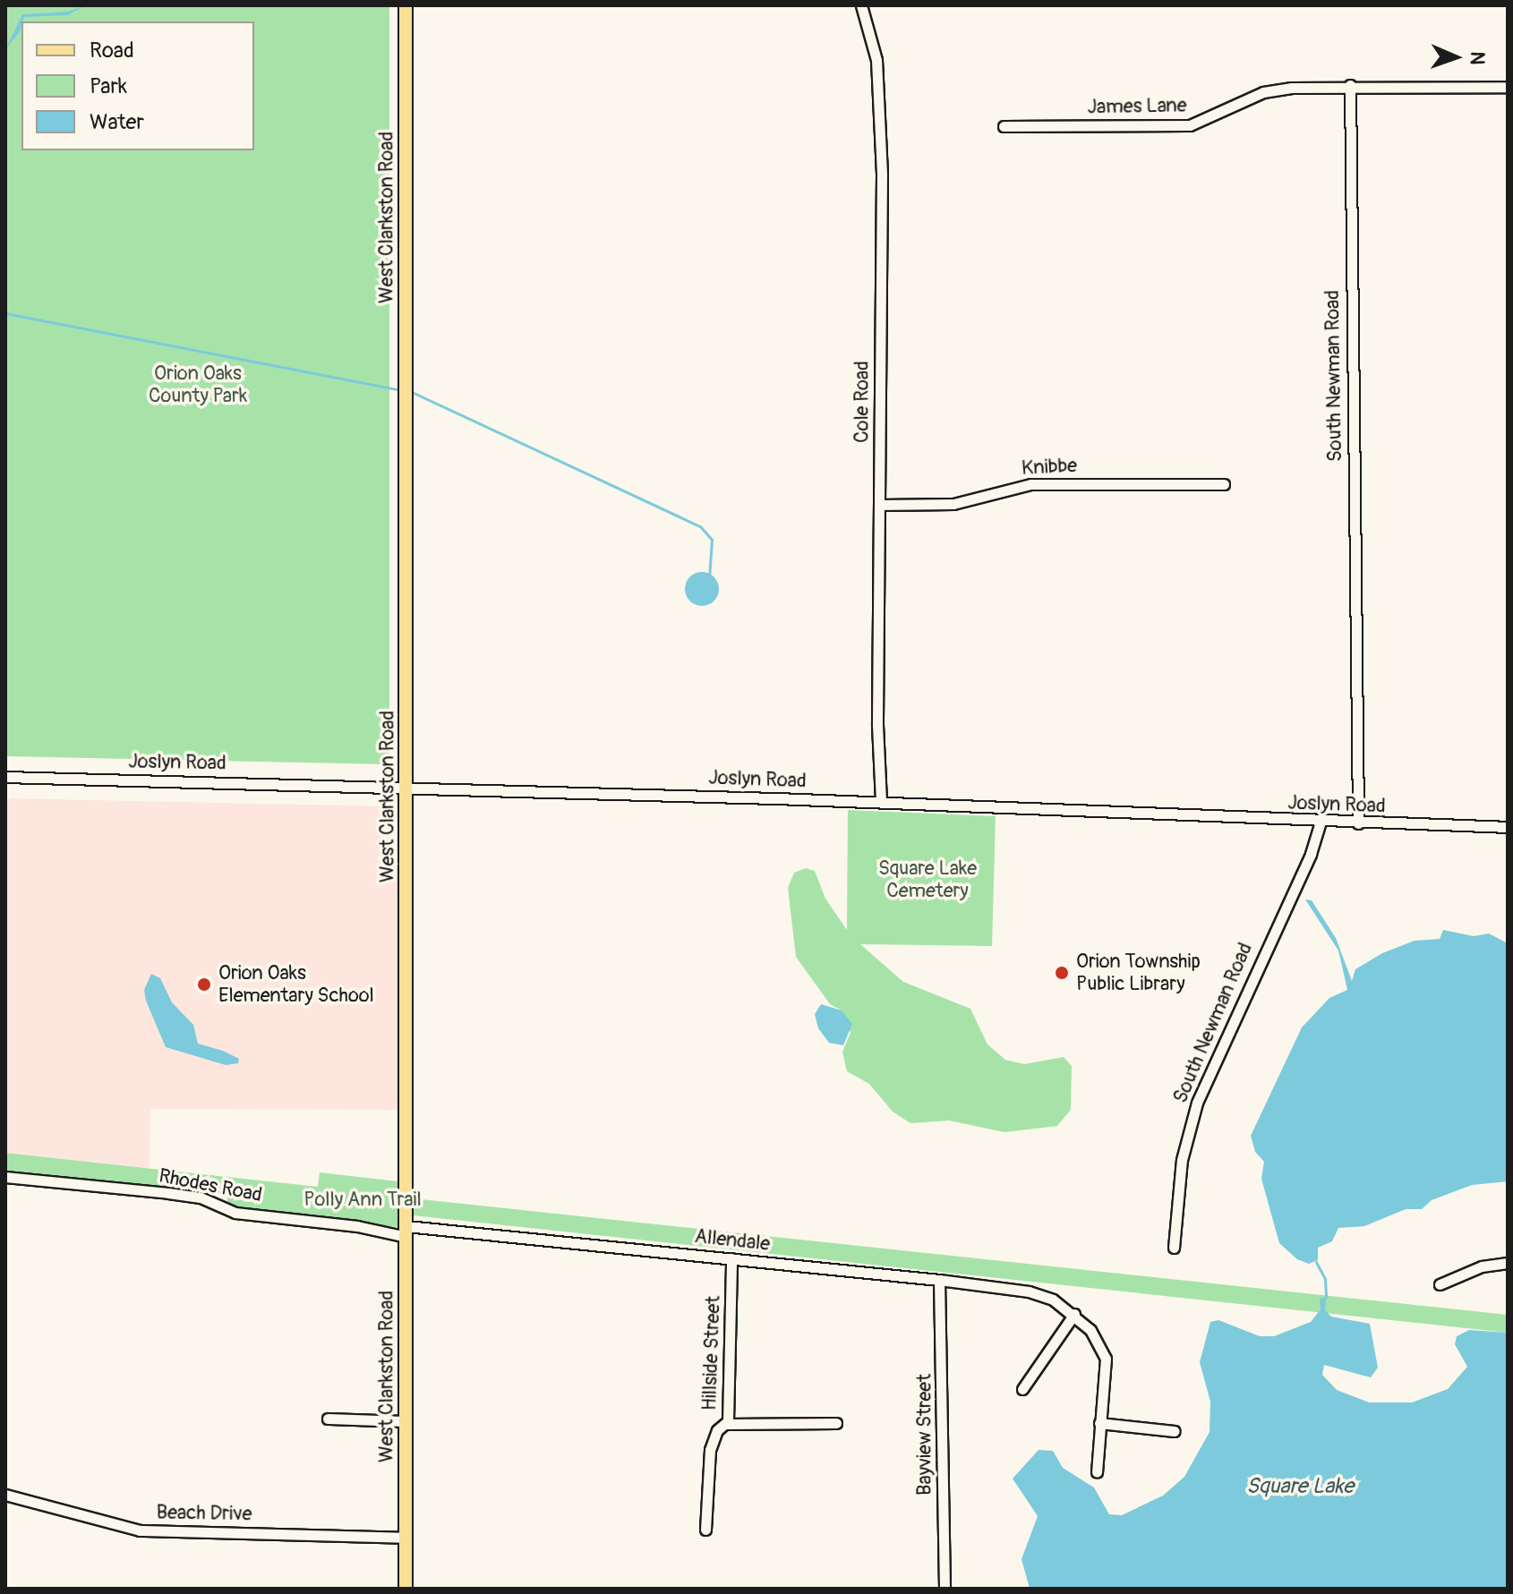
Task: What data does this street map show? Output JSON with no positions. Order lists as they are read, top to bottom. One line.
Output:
{"streets":{"main road":["West Clarkston Road"],"street":["James Lane","South Newman Road","Cole Road","Knibbe","Joslyn Road","Rhodes Road","Allendale","Hillside Street","Bayview Street","Beach Drive"]},"crossings":[["James Lane","South Newman Road"],["West Clarkston Road","Joslyn Road"],["West Clarkston Road","Rhodes Road"],["West Clarkston Road","Allendale"],["West Clarkston Road","Beach Drive"],["South Newman Road","Joslyn Road"],["Cole Road","Knibbe"],["Cole Road","Joslyn Road"],["Rhodes Road","Allendale"],["Allendale","Hillside Street"],["Allendale","Bayview Street"]],"water":["Square Lake"],"parks":["Orion Oaks County Park","Square Lake Cemetery","Polly Ann Trail"],"places":["Orion Township Public Library","Orion Oaks Elementary School"],"legend":["Road","Park","Water"],"north":"right"}
